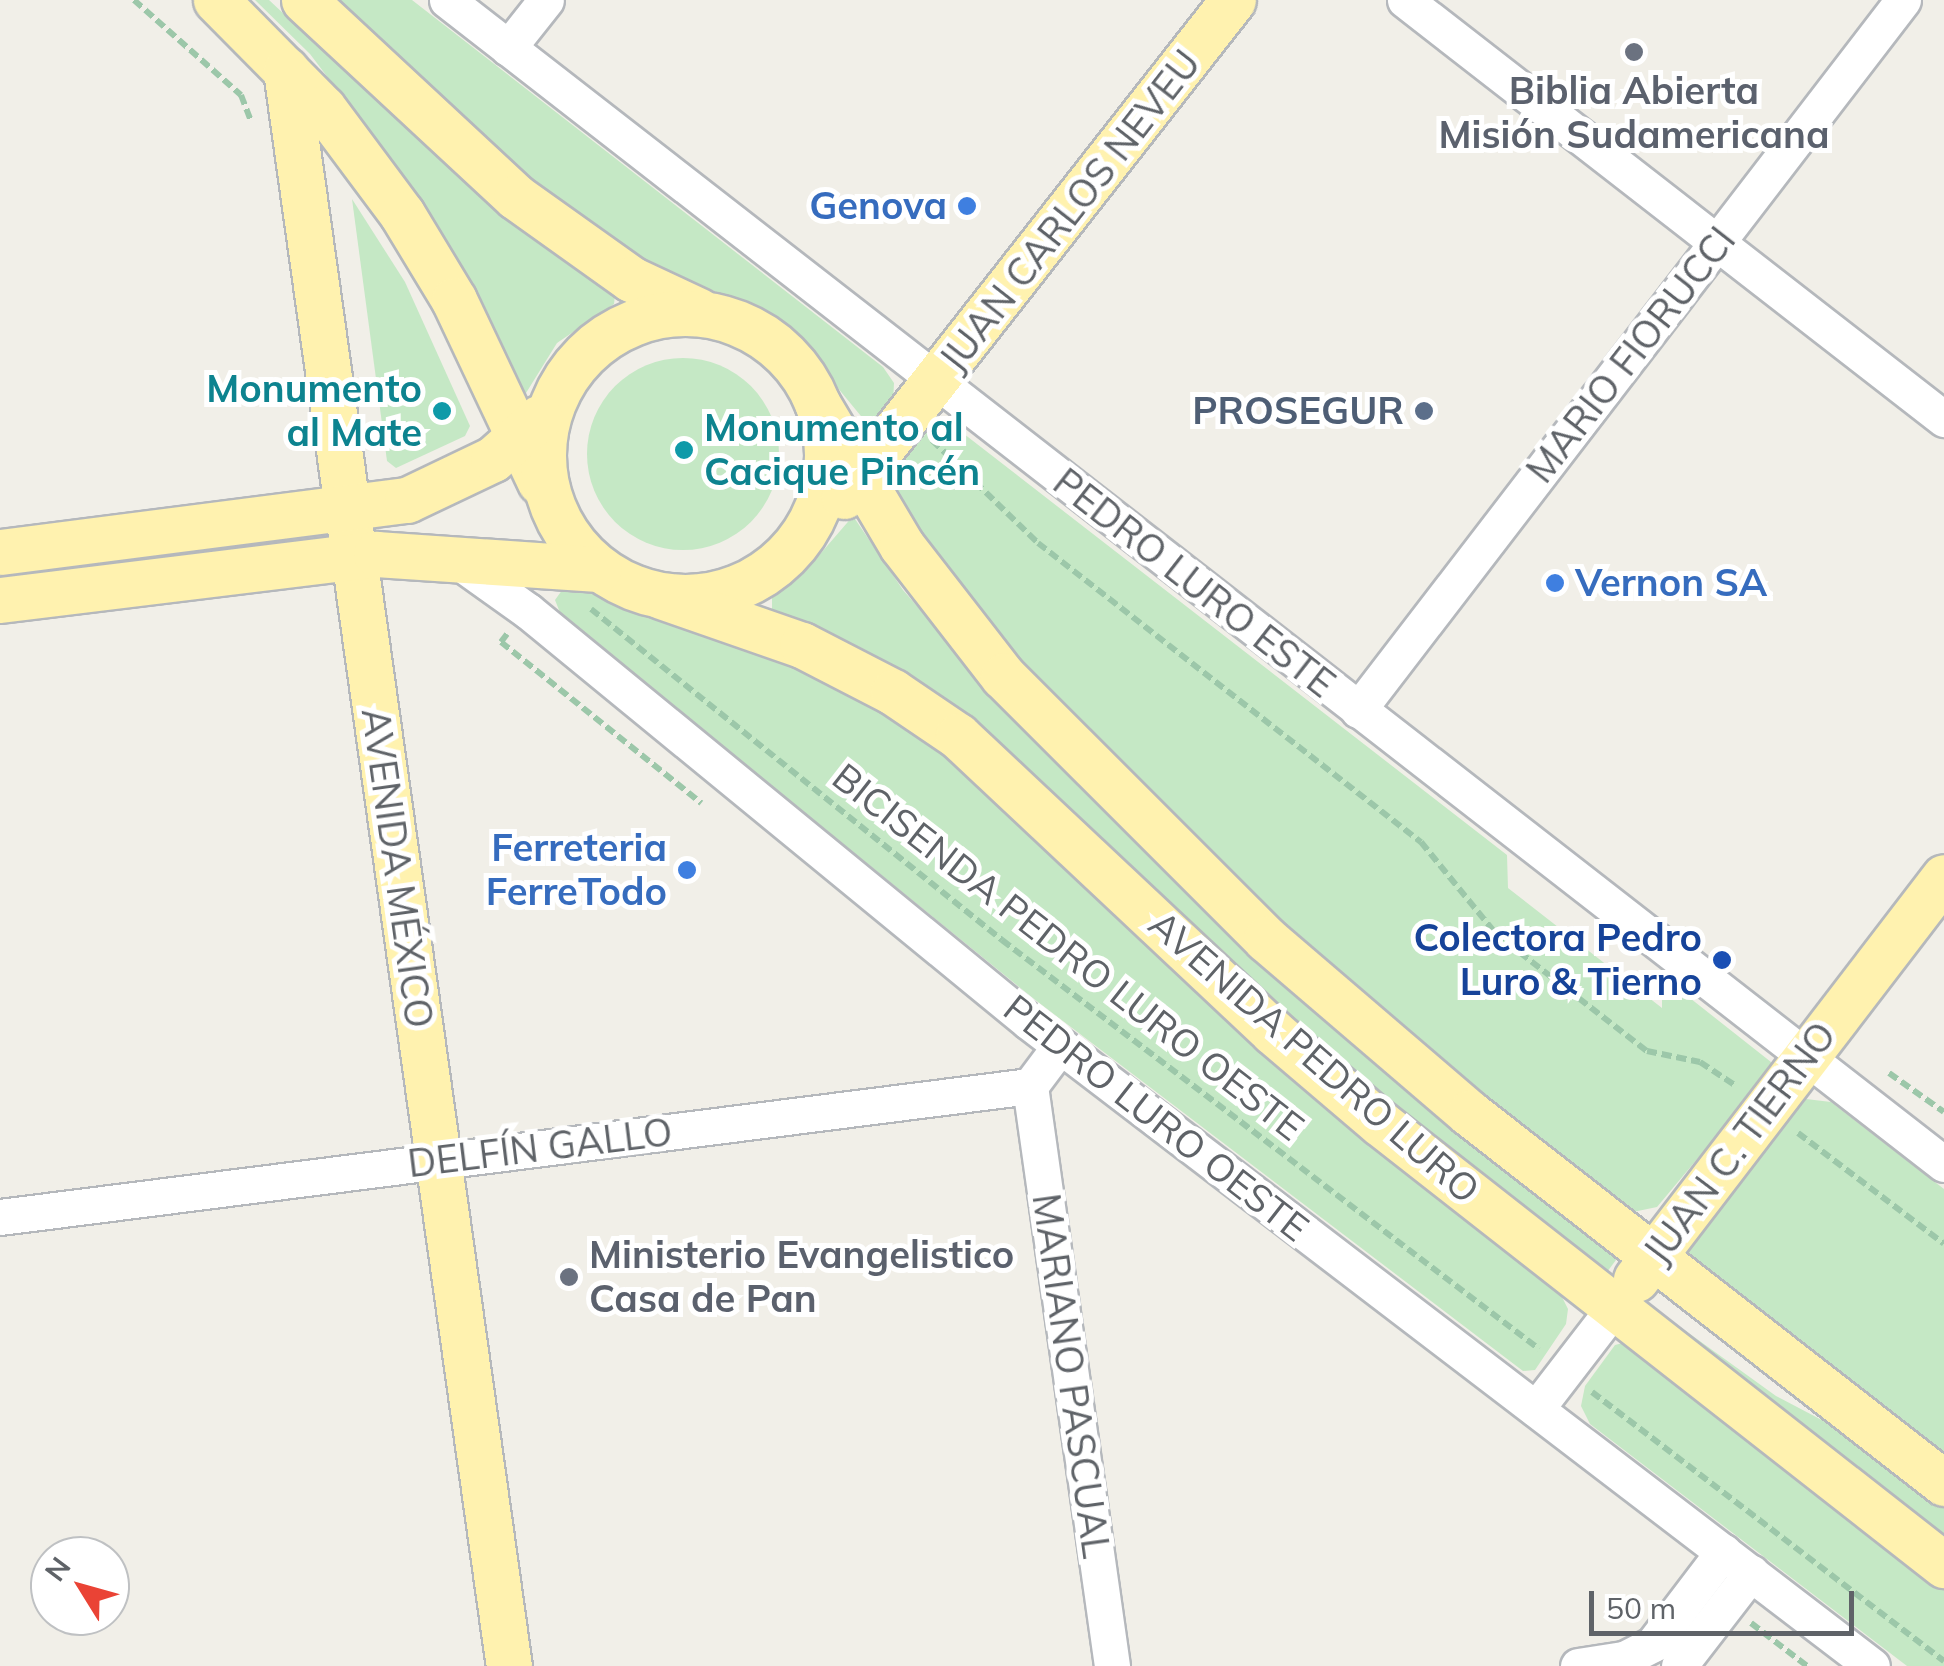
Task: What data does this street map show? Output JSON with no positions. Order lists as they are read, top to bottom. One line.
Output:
{"streets":{"main road":["JUAN CARLOS NEVEU","AVENIDA MÉXICO","AVENIDA PEDRO LURO","JUAN C. TIERNO"],"street":["MARIO FIORUCCI","PEDRO LURO ESTE","PEDRO LURO OESTE","DELFÍN GALLO","MARIANO PASCUAL"],"path":["BICISENDA PEDRO LURO OESTE"]},"crossings":[["JUAN CARLOS NEVEU","PEDRO LURO ESTE"],["JUAN CARLOS NEVEU","BICISENDA PEDRO LURO OESTE"],["JUAN CARLOS NEVEU","AVENIDA PEDRO LURO"],["MARIO FIORUCCI","PEDRO LURO ESTE"],["PEDRO LURO ESTE","JUAN C. TIERNO"],["AVENIDA MÉXICO","DELFÍN GALLO"],["BICISENDA PEDRO LURO OESTE","AVENIDA PEDRO LURO"],["AVENIDA PEDRO LURO","JUAN C. TIERNO"],["PEDRO LURO OESTE","JUAN C. TIERNO"],["DELFÍN GALLO","MARIANO PASCUAL"]],"places":["Biblia Abierta Misión Sudamericana","Genova","Monumento al Mate","PROSEGUR","Monumento al Cacique Pincén","Vernon SA","Ferreteria FerreTodo","Colectora Pedro Luro & Tierno","Ministerio Evangelistico Casa de Pan"],"scale_bar":"50 m","north":"top left"}
